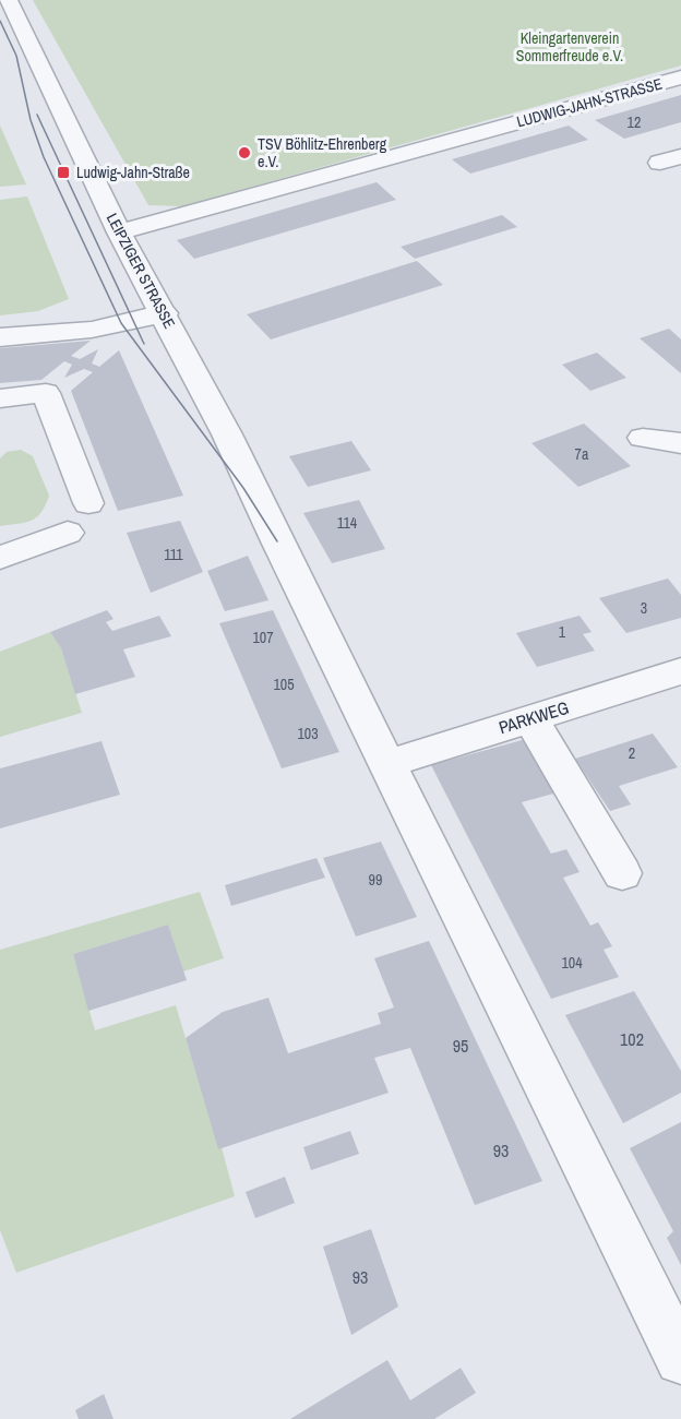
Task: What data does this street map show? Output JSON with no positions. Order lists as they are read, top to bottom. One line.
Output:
{"streets":{"street":["LUDWIG-JAHN-STRASSE","LEIPZIGER STRASSE","PARKWEG"]},"crossings":[["LUDWIG-JAHN-STRASSE","LEIPZIGER STRASSE"],["LEIPZIGER STRASSE","PARKWEG"]],"parks":["Kleingartenverein Sommerfreude e.V."],"places":{"other":["TSV Böhlitz-Ehrenberg e.V."],"transit":["Ludwig-Jahn-Straße"]},"house_numbers":["12","7a","114","111","3","1","107","105","103","2","99","104","102","95","93","93"]}
